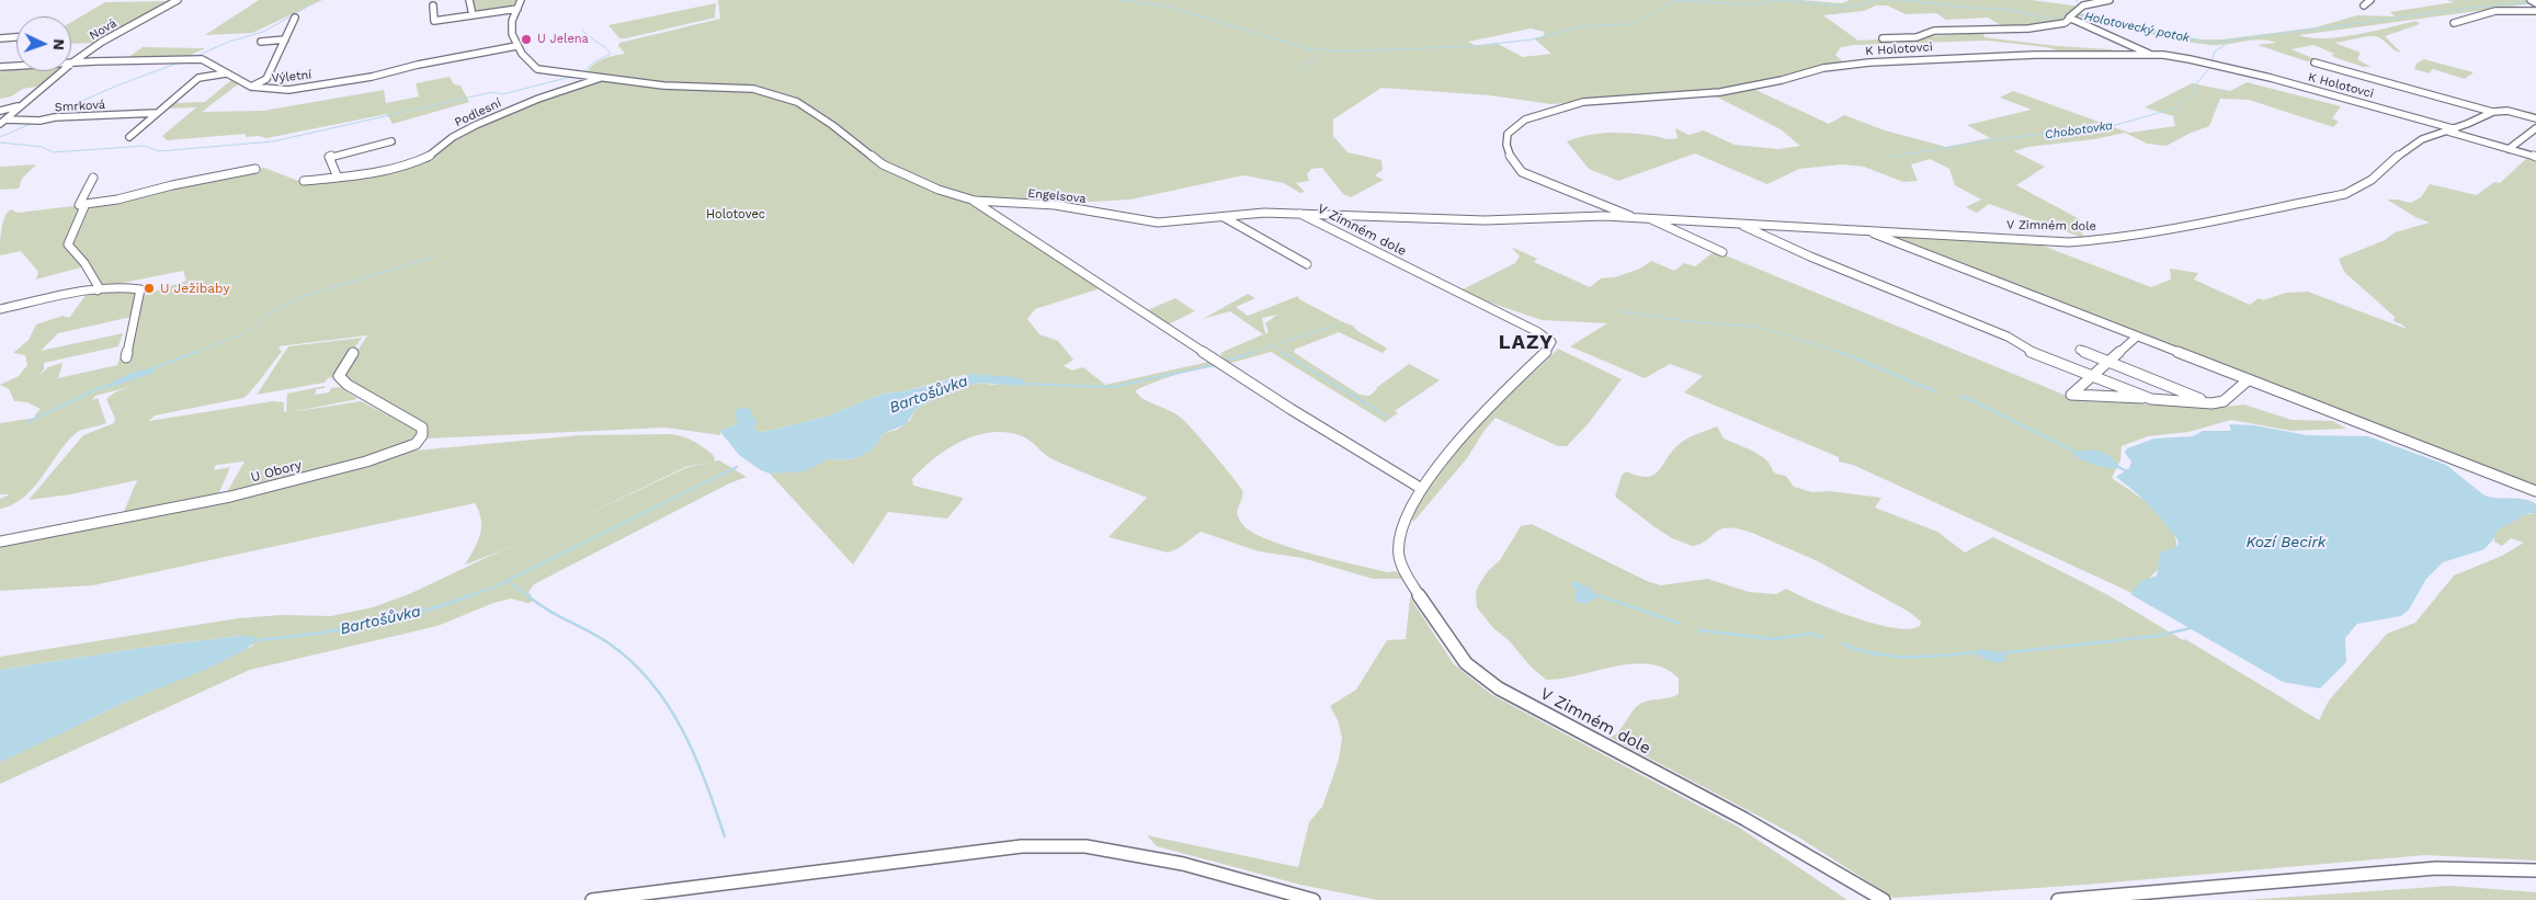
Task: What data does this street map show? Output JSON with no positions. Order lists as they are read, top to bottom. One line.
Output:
{"streets":{"street":["Nová","K Holotovci","Výletní","Smrková","Podlesní","Engelsova","V Zimném dole","U Obory"]},"crossings":[["Nová","Výletní"],["Nová","Smrková"],["K Holotovci","V Zimném dole"],["Engelsova","V Zimném dole"]],"districts":["LAZY"],"water":["Holotovecký potok","Chobotovka","Bartošůvka","Kozí Becirk"],"parks":["Holotovec"],"places":["U Jelena","U Ježibaby"],"north":"right"}
